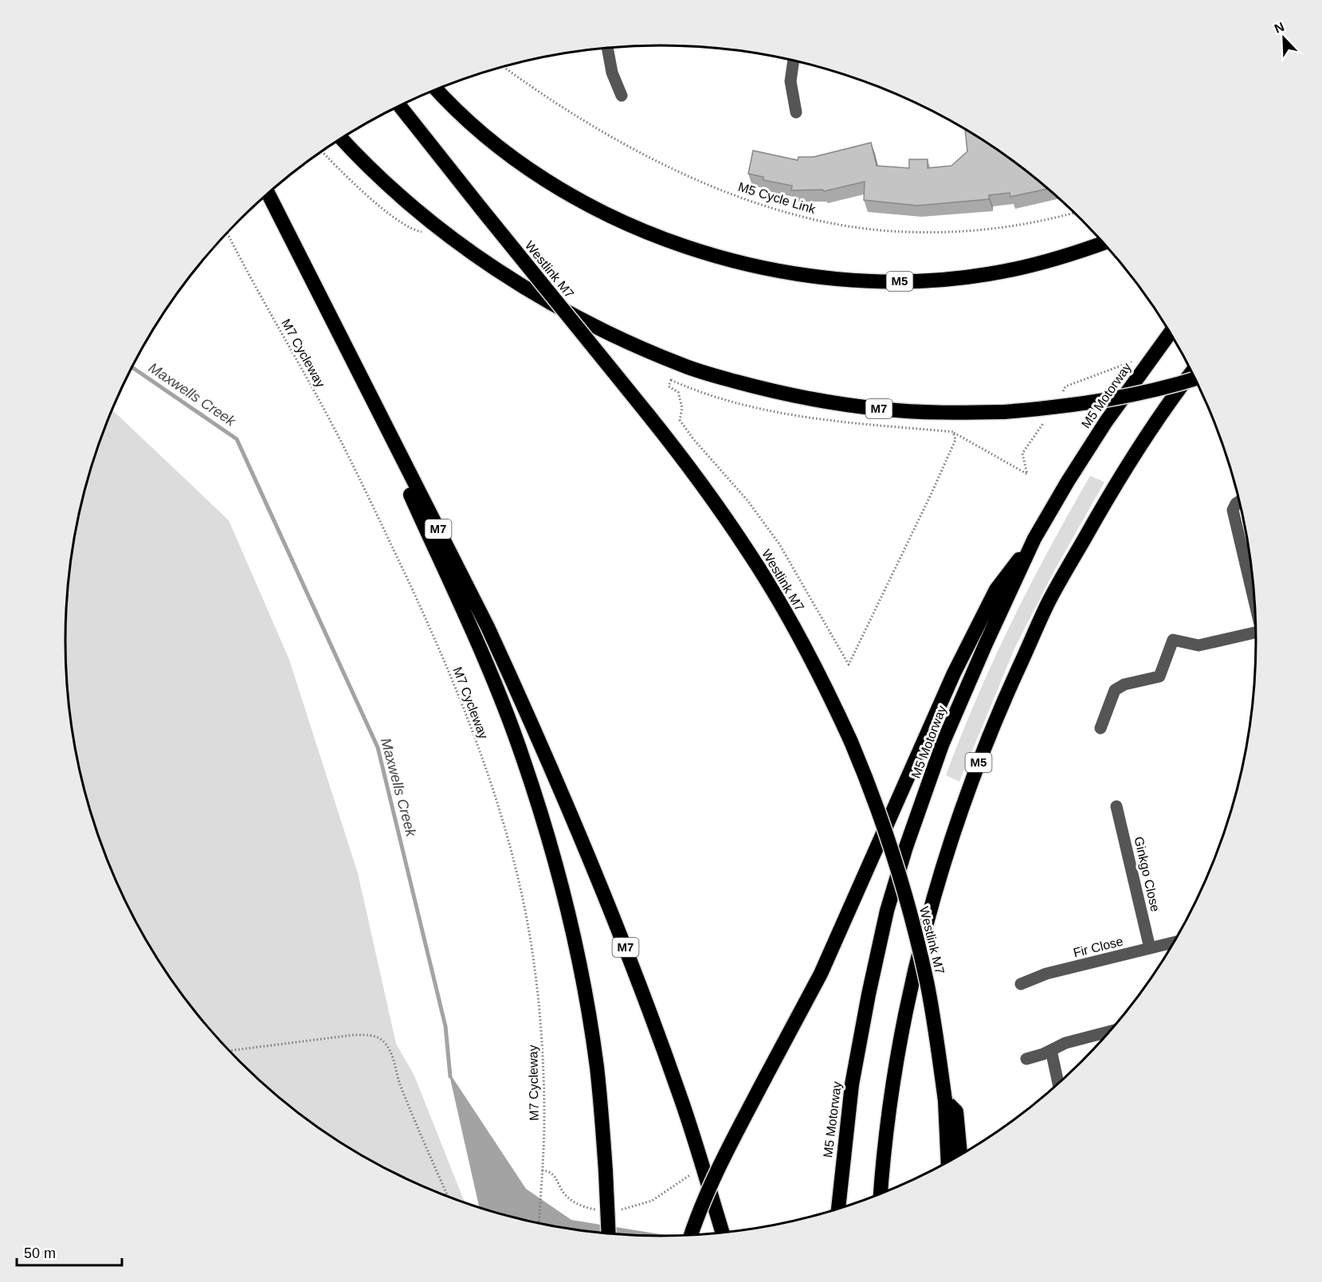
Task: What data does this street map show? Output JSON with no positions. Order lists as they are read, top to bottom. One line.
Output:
{"streets":{"highway":["Westlink M7","M5","M5 Motorway","M7"],"street":["Ginkgo Close","Fir Close"],"path":["M5 Cycle Link","M7 Cycleway"]},"crossings":[["Ginkgo Close","Fir Close"]],"water":["Maxwells Creek"],"scale_bar":"50 m","north":"top left"}
